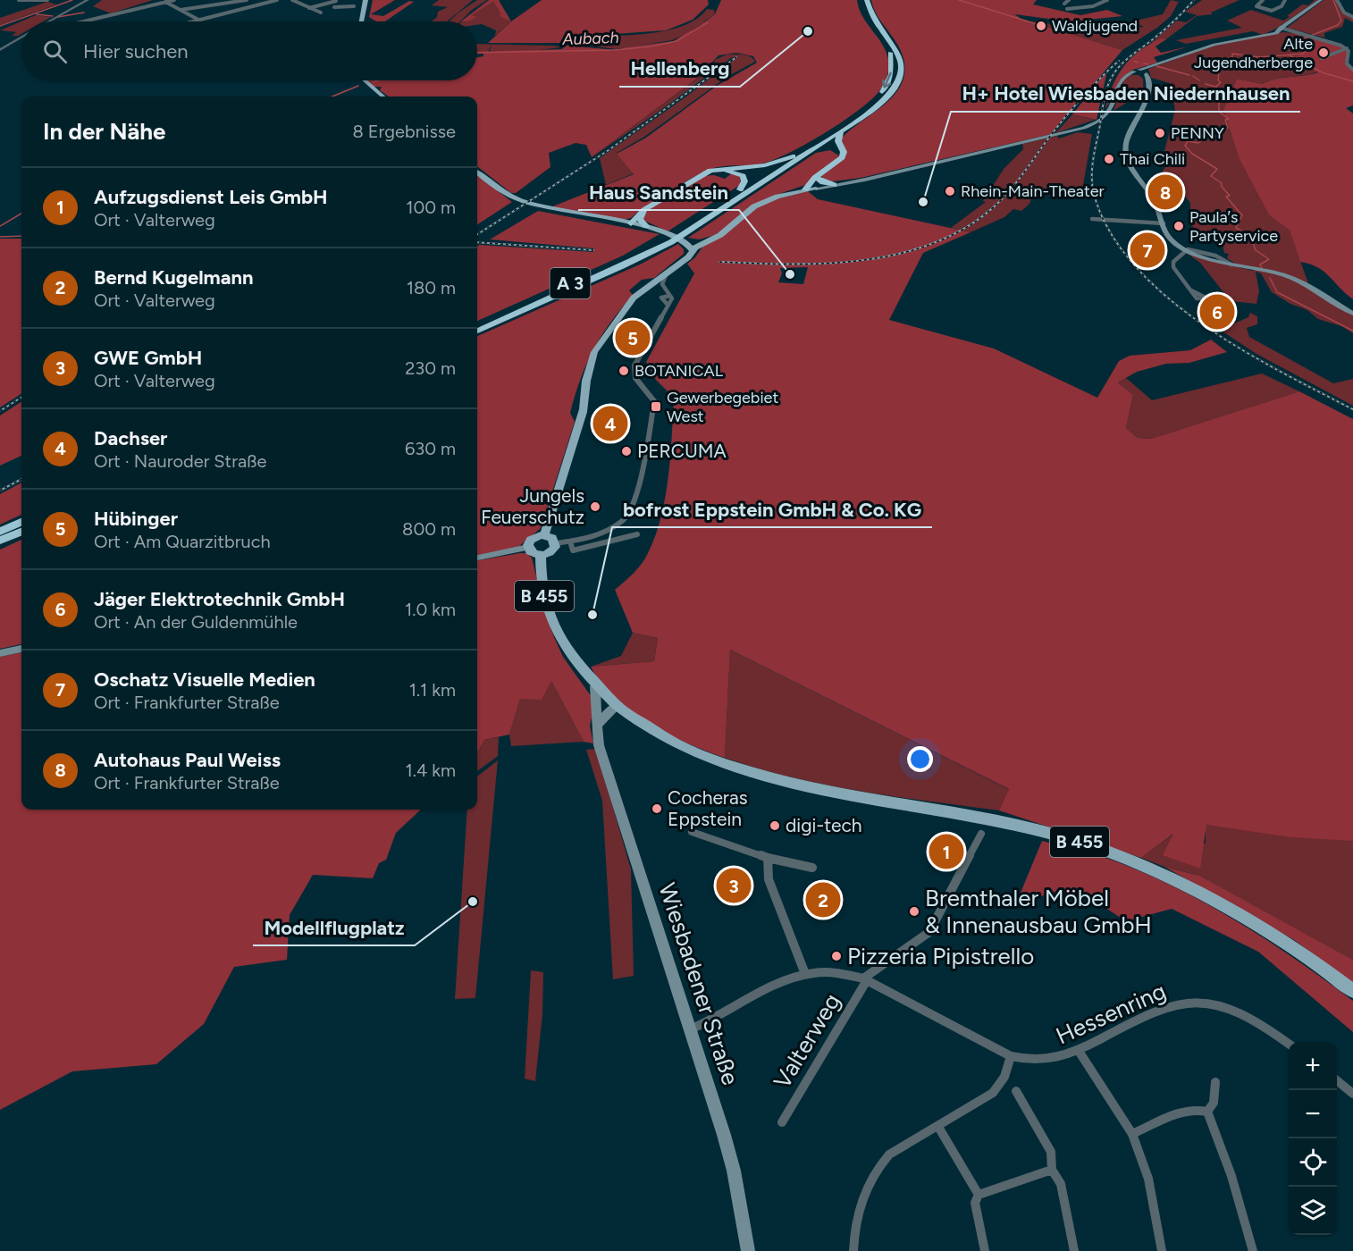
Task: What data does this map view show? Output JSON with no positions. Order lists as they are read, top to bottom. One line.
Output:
{"streets":{"highway":["A 3"],"main road":["B 455","Wiesbadener Straße"],"street":["Hessenring","Valterweg"]},"crossings":[["B 455","Wiesbadener Straße"],["Wiesbadener Straße","Valterweg"],["Hessenring","Valterweg"]],"water":["Aubach"],"places":{"other":["Waldjugend","Hellenberg","Alte Jugendherberge","PENNY","Thai Chili","Rhein-Main-Theater","H+ Hotel Wiesbaden Niedernhausen","Paula′s Partyservice","Haus Sandstein","BOTANICAL","PERCUMA","Jungels Feuerschutz","bofrost Eppstein GmbH & Co. KG","Cocheras Eppstein","digi-tech","Modellflugplatz","Bremthaler Möbel & Innenausbau GmbH","Pizzeria Pipistrello"],"transit":["Gewerbegebiet West"]},"page":{"search":"Hier suchen","heading":["In der Nähe","8 Ergebnisse"],"list":[{"mark":"1","name":"Aufzugsdienst Leis GmbH","note":"Ort · Valterweg","value":"100 m"},{"mark":"2","name":"Bernd Kugelmann","note":"Ort · Valterweg","value":"180 m"},{"mark":"3","name":"GWE GmbH","note":"Ort · Valterweg","value":"230 m"},{"mark":"4","name":"Dachser","note":"Ort · Nauroder Straße","value":"630 m"},{"mark":"5","name":"Hübinger","note":"Ort · Am Quarzitbruch","value":"800 m"},{"mark":"6","name":"Jäger Elektrotechnik GmbH","note":"Ort · An der Guldenmühle","value":"1.0 km"},{"mark":"7","name":"Oschatz Visuelle Medien","note":"Ort · Frankfurter Straße","value":"1.1 km"},{"mark":"8","name":"Autohaus Paul Weiss","note":"Ort · Frankfurter Straße","value":"1.4 km"}],"pins":["8","7","6","5","4","1","3","2"],"map_buttons":["+","−"]}}
